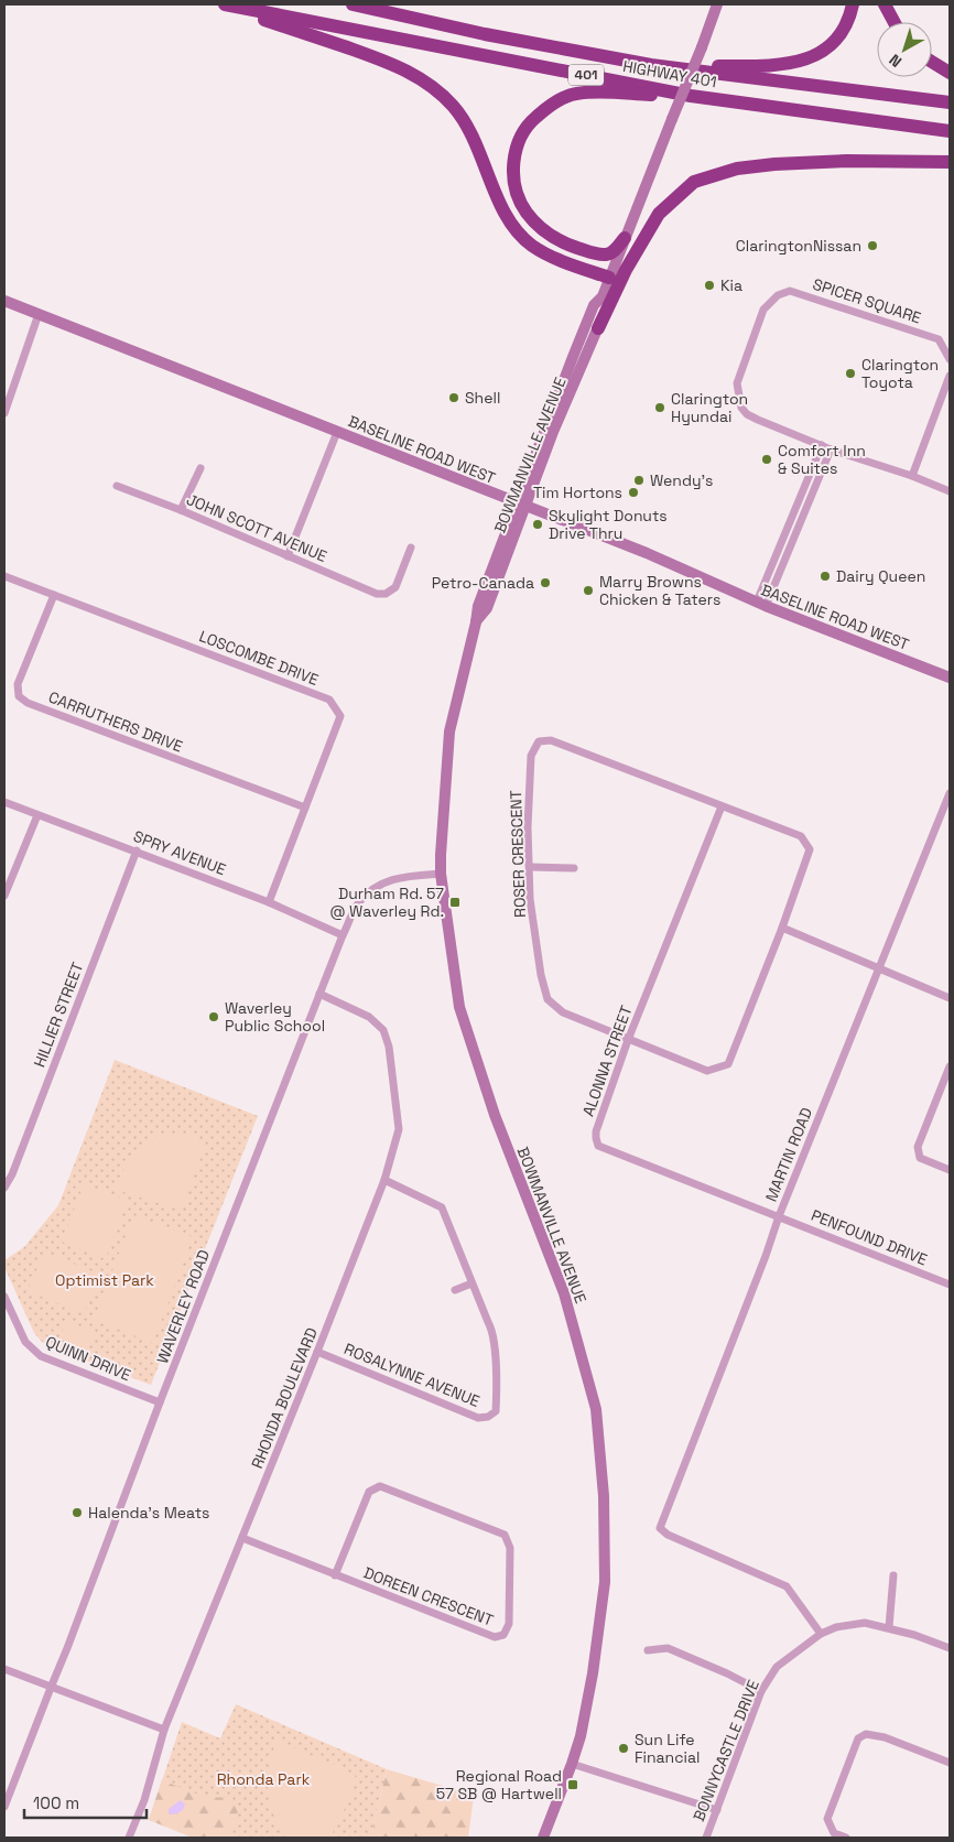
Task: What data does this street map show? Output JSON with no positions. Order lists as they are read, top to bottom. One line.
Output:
{"streets":{"highway":["HIGHWAY 401","401"],"main road":["BASELINE ROAD WEST","BOWMANVILLE AVENUE"],"street":["SPICER SQUARE","JOHN SCOTT AVENUE","LOSCOMBE DRIVE","CARRUTHERS DRIVE","SPRY AVENUE","ROSER CRESCENT","HILLIER STREET","ALONNA STREET","MARTIN ROAD","PENFOUND DRIVE","WAVERLEY ROAD","QUINN DRIVE","ROSALYNNE AVENUE","RHONDA BOULEVARD","DOREEN CRESCENT","BONNYCASTLE DRIVE"]},"crossings":[["BASELINE ROAD WEST","BOWMANVILLE AVENUE"],["BOWMANVILLE AVENUE","WAVERLEY ROAD"],["LOSCOMBE DRIVE","CARRUTHERS DRIVE"],["LOSCOMBE DRIVE","SPRY AVENUE"],["SPRY AVENUE","HILLIER STREET"],["SPRY AVENUE","WAVERLEY ROAD"],["ROSER CRESCENT","ALONNA STREET"],["ALONNA STREET","MARTIN ROAD"],["ALONNA STREET","PENFOUND DRIVE"],["MARTIN ROAD","PENFOUND DRIVE"],["MARTIN ROAD","BONNYCASTLE DRIVE"],["WAVERLEY ROAD","QUINN DRIVE"],["WAVERLEY ROAD","RHONDA BOULEVARD"],["ROSALYNNE AVENUE","RHONDA BOULEVARD"],["RHONDA BOULEVARD","DOREEN CRESCENT"]],"parks":["Optimist Park","Rhonda Park"],"places":{"other":["ClaringtonNissan","Kia","Clarington Toyota","Shell","Clarington Hyundai","Comfort Inn & Suites","Wendy's","Tim Hortons","Skylight Donuts Drive Thru","Dairy Queen","Petro-Canada","Marry Browns Chicken & Taters","Waverley Public School","Halenda's Meats","Sun Life Financial"],"transit":["Durham Rd. 57 @ Waverley Rd.","Regional Road 57 SB @ Hartwell"]},"scale_bar":"100 m","north":"bottom left"}
